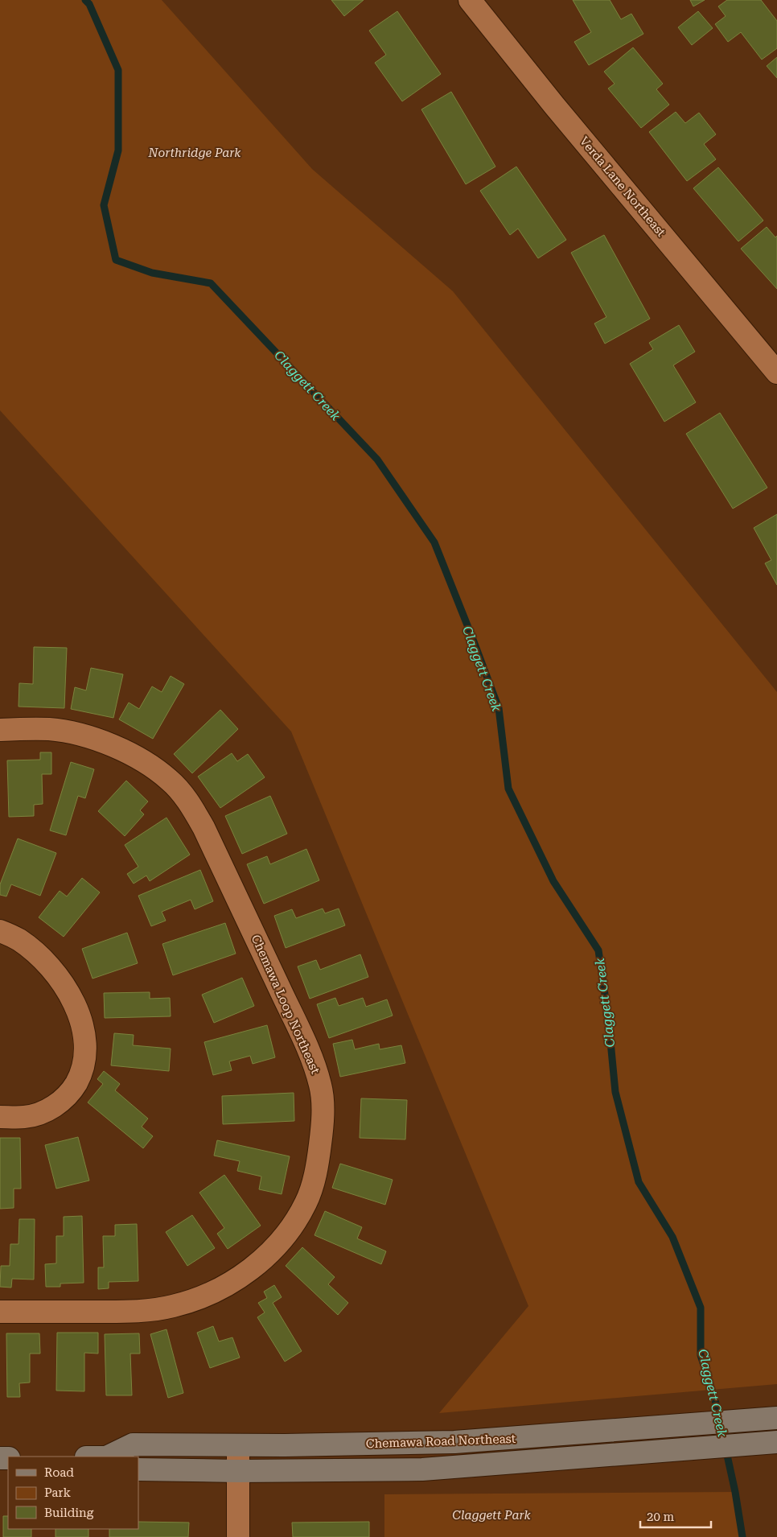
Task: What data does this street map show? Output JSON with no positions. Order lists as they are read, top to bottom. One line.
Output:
{"streets":{"main road":["Chemawa Road Northeast"],"street":["Verda Lane Northeast","Chemawa Loop Northeast"]},"water":["Claggett Creek"],"parks":["Northridge Park","Claggett Park"],"legend":["Road","Park","Building"],"scale_bar":"20 m"}
